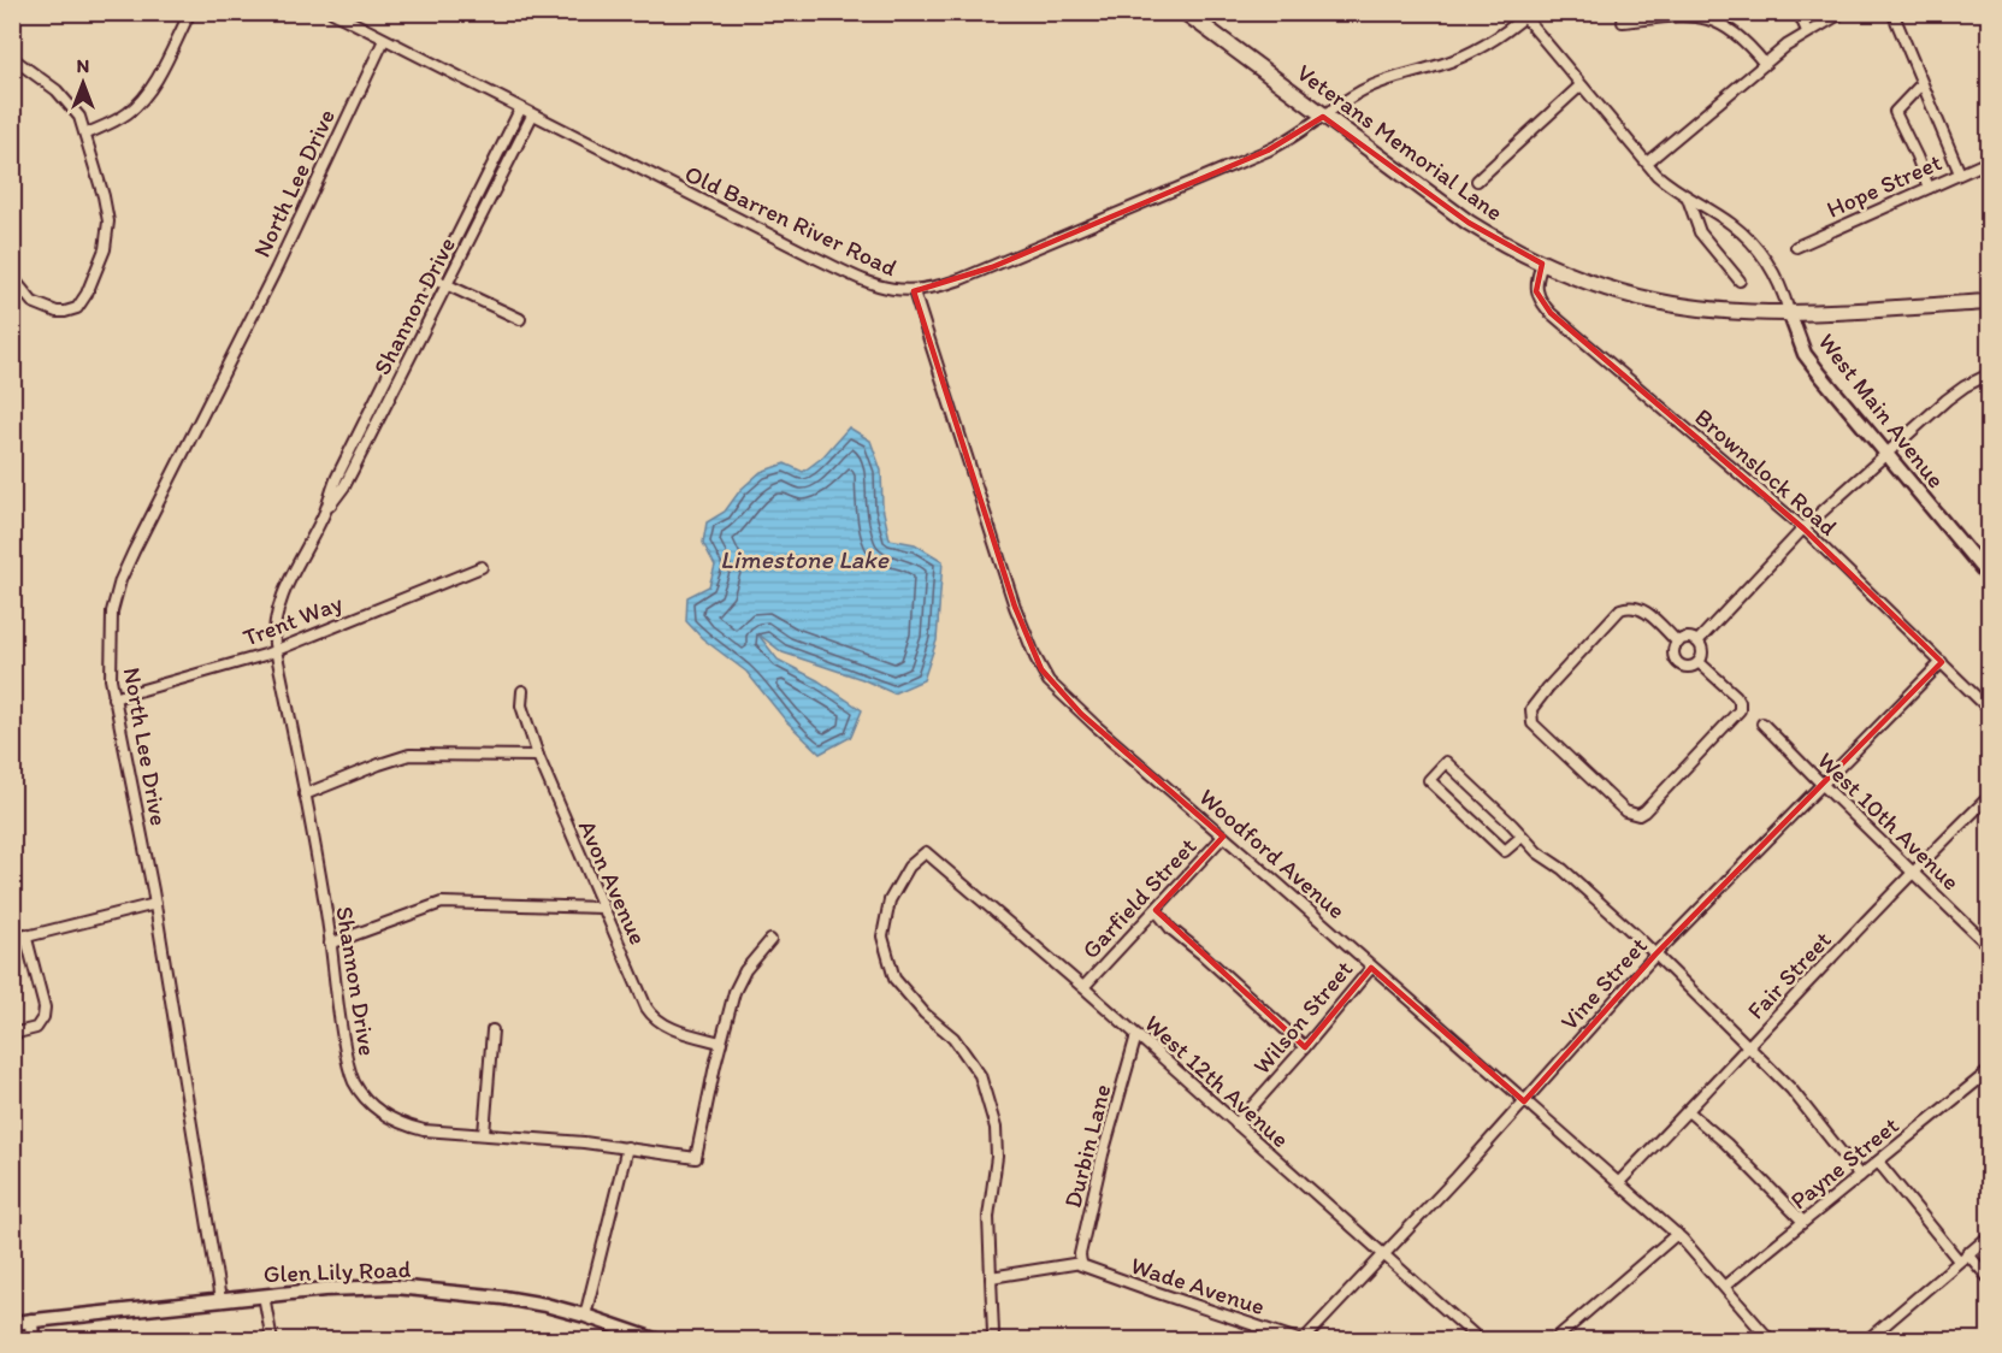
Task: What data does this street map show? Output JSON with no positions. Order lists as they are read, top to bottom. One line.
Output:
{"streets":{"main road":["Veterans Memorial Lane"],"street":["North Lee Drive","Hope Street","Old Barren River Road","Shannon Drive","West Main Avenue","Brownslock Road","Trent Way","West 10th Avenue","Woodford Avenue","Avon Avenue","Garfield Street","Fair Street","Vine Street","Wilson Street","West 12th Avenue","Durbin Lane","Payne Street","Glen Lily Road","Wade Avenue"]},"crossings":[["Veterans Memorial Lane","Old Barren River Road"],["Veterans Memorial Lane","West Main Avenue"],["Veterans Memorial Lane","Brownslock Road"],["North Lee Drive","Old Barren River Road"],["North Lee Drive","Trent Way"],["North Lee Drive","Glen Lily Road"],["Old Barren River Road","Shannon Drive"],["Old Barren River Road","West Main Avenue"],["Old Barren River Road","Woodford Avenue"],["Shannon Drive","Trent Way"],["Shannon Drive","Avon Avenue"],["Brownslock Road","Vine Street"],["West 10th Avenue","Fair Street"],["West 10th Avenue","Vine Street"],["Woodford Avenue","Garfield Street"],["Woodford Avenue","Fair Street"],["Woodford Avenue","Vine Street"],["Woodford Avenue","Wilson Street"],["Woodford Avenue","Payne Street"],["Garfield Street","West 12th Avenue"],["Vine Street","West 12th Avenue"],["Vine Street","Wade Avenue"],["Wilson Street","West 12th Avenue"],["West 12th Avenue","Durbin Lane"],["Durbin Lane","Wade Avenue"]],"water":["Limestone Lake"],"north":"top"}
